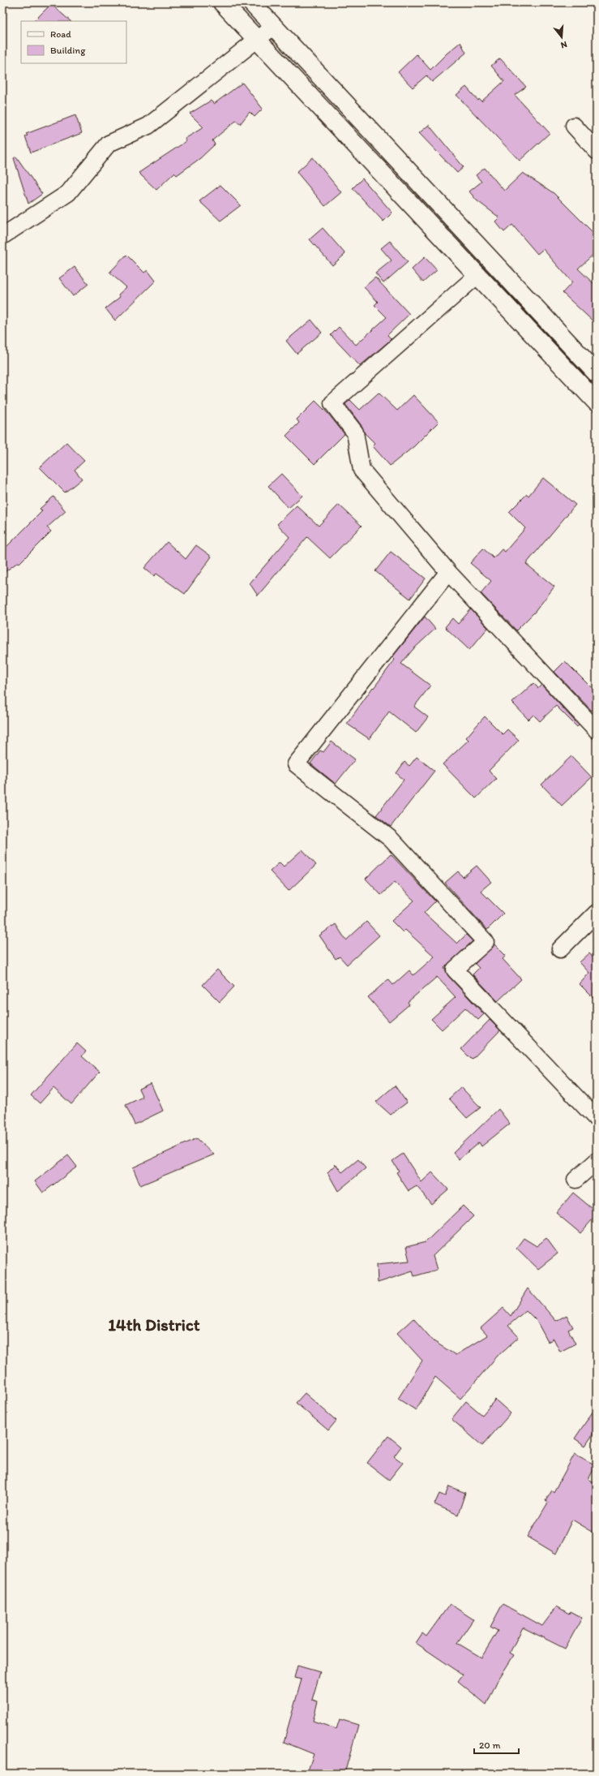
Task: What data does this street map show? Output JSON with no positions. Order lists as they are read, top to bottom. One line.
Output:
{"districts":["14th District"],"legend":["Road","Building"],"scale_bar":"20 m","north":"bottom"}
